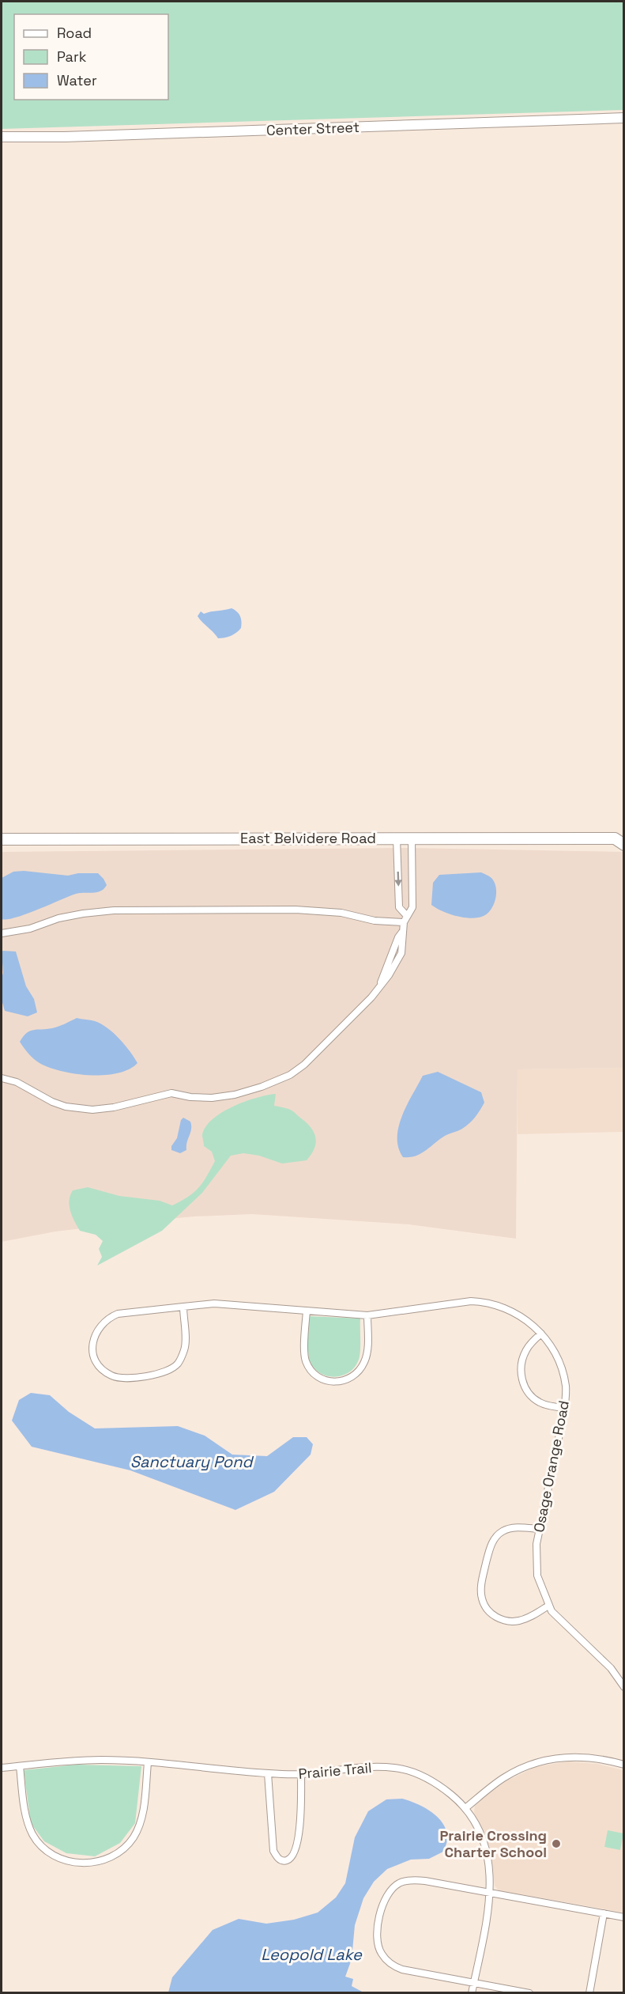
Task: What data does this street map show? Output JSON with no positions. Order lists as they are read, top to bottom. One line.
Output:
{"streets":{"main road":["East Belvidere Road"],"street":["Center Street","Osage Orange Road","Prairie Trail"]},"water":["Sanctuary Pond","Leopold Lake"],"places":["Prairie Crossing Charter School"],"legend":["Road","Park","Water"]}
